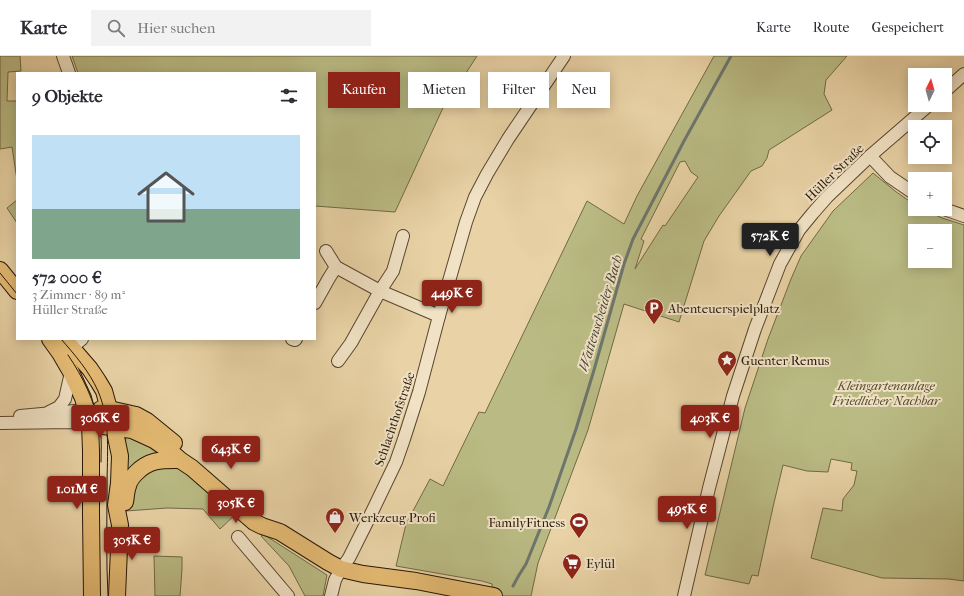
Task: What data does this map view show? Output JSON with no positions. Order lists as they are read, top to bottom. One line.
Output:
{"streets":{"street":["Hüller Straße","Schlachthofstraße"]},"water":["Wattenscheider Bach"],"parks":["Kleingartenanlage Friedlicher Nachbar"],"places":{"parking":["Abenteuerspielplatz"],"place":["Guenter Remus"],"shop":["Werkzeug Profi"],"sports":["FamilyFitness"],"supermarket":["Eylül"]},"north":"top","page":{"header":"Karte","search":"Hier suchen","nav":["Karte","Route","Gespeichert"],"map_buttons":["+","−"],"chip":["Kaufen","Mieten","Filter","Neu"],"heading":"9 Objekte","list":[{"name":"572 000 €","note":"3 Zimmer · 89 m² · Hüller Straße"}],"price":["572K €","449K €","306K €","403K €","643K €","1.01M €","305K €","495K €","305K €"]}}
